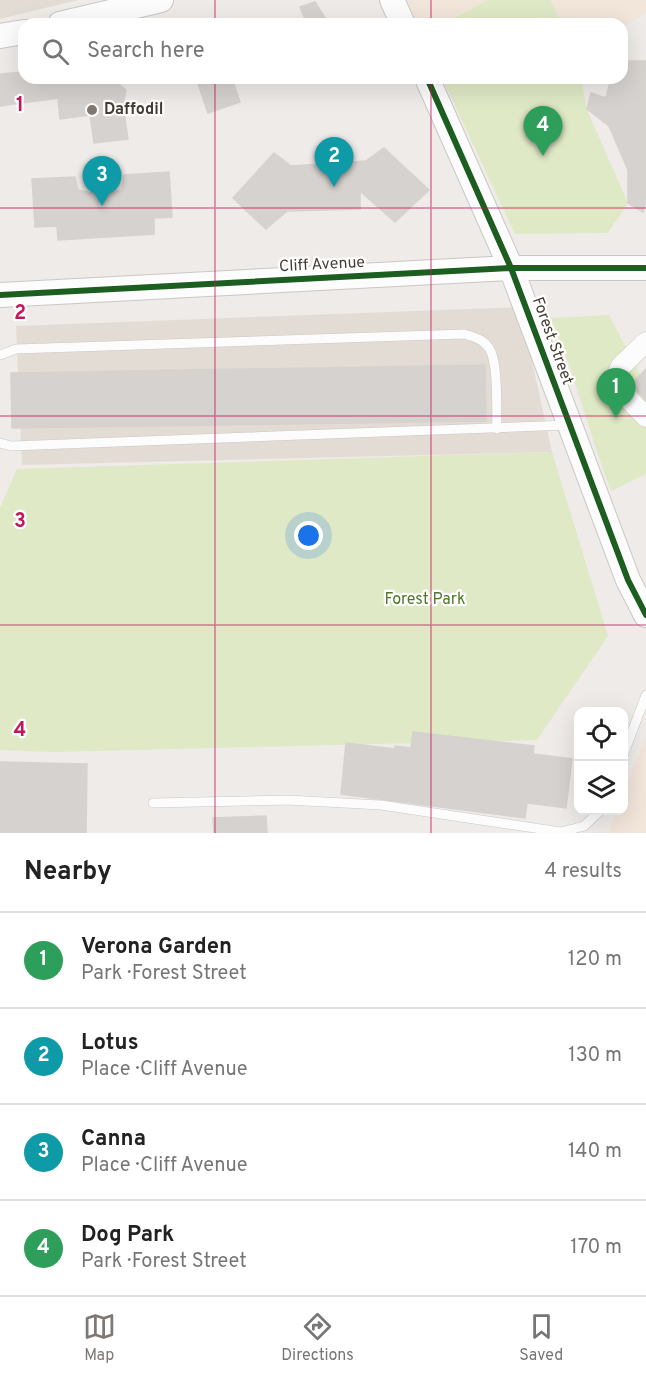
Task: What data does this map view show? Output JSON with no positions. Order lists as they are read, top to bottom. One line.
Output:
{"streets":{"street":["Cliff Avenue","Forest Street"]},"crossings":[["Cliff Avenue","Forest Street"]],"parks":["Forest Park"],"places":["Daffodil"],"page":{"search":"Search here","pins":["4","2","3","1"],"heading":["Nearby","4 results"],"list":[{"mark":"1","name":"Verona Garden","note":"Park · Forest Street","value":"120 m"},{"mark":"2","name":"Lotus","note":"Place · Cliff Avenue","value":"130 m"},{"mark":"3","name":"Canna","note":"Place · Cliff Avenue","value":"140 m"},{"mark":"4","name":"Dog Park","note":"Park · Forest Street","value":"170 m"}],"nav":["Map","Directions","Saved"]},"grid":{"rows":["1","2","3","4"]}}
